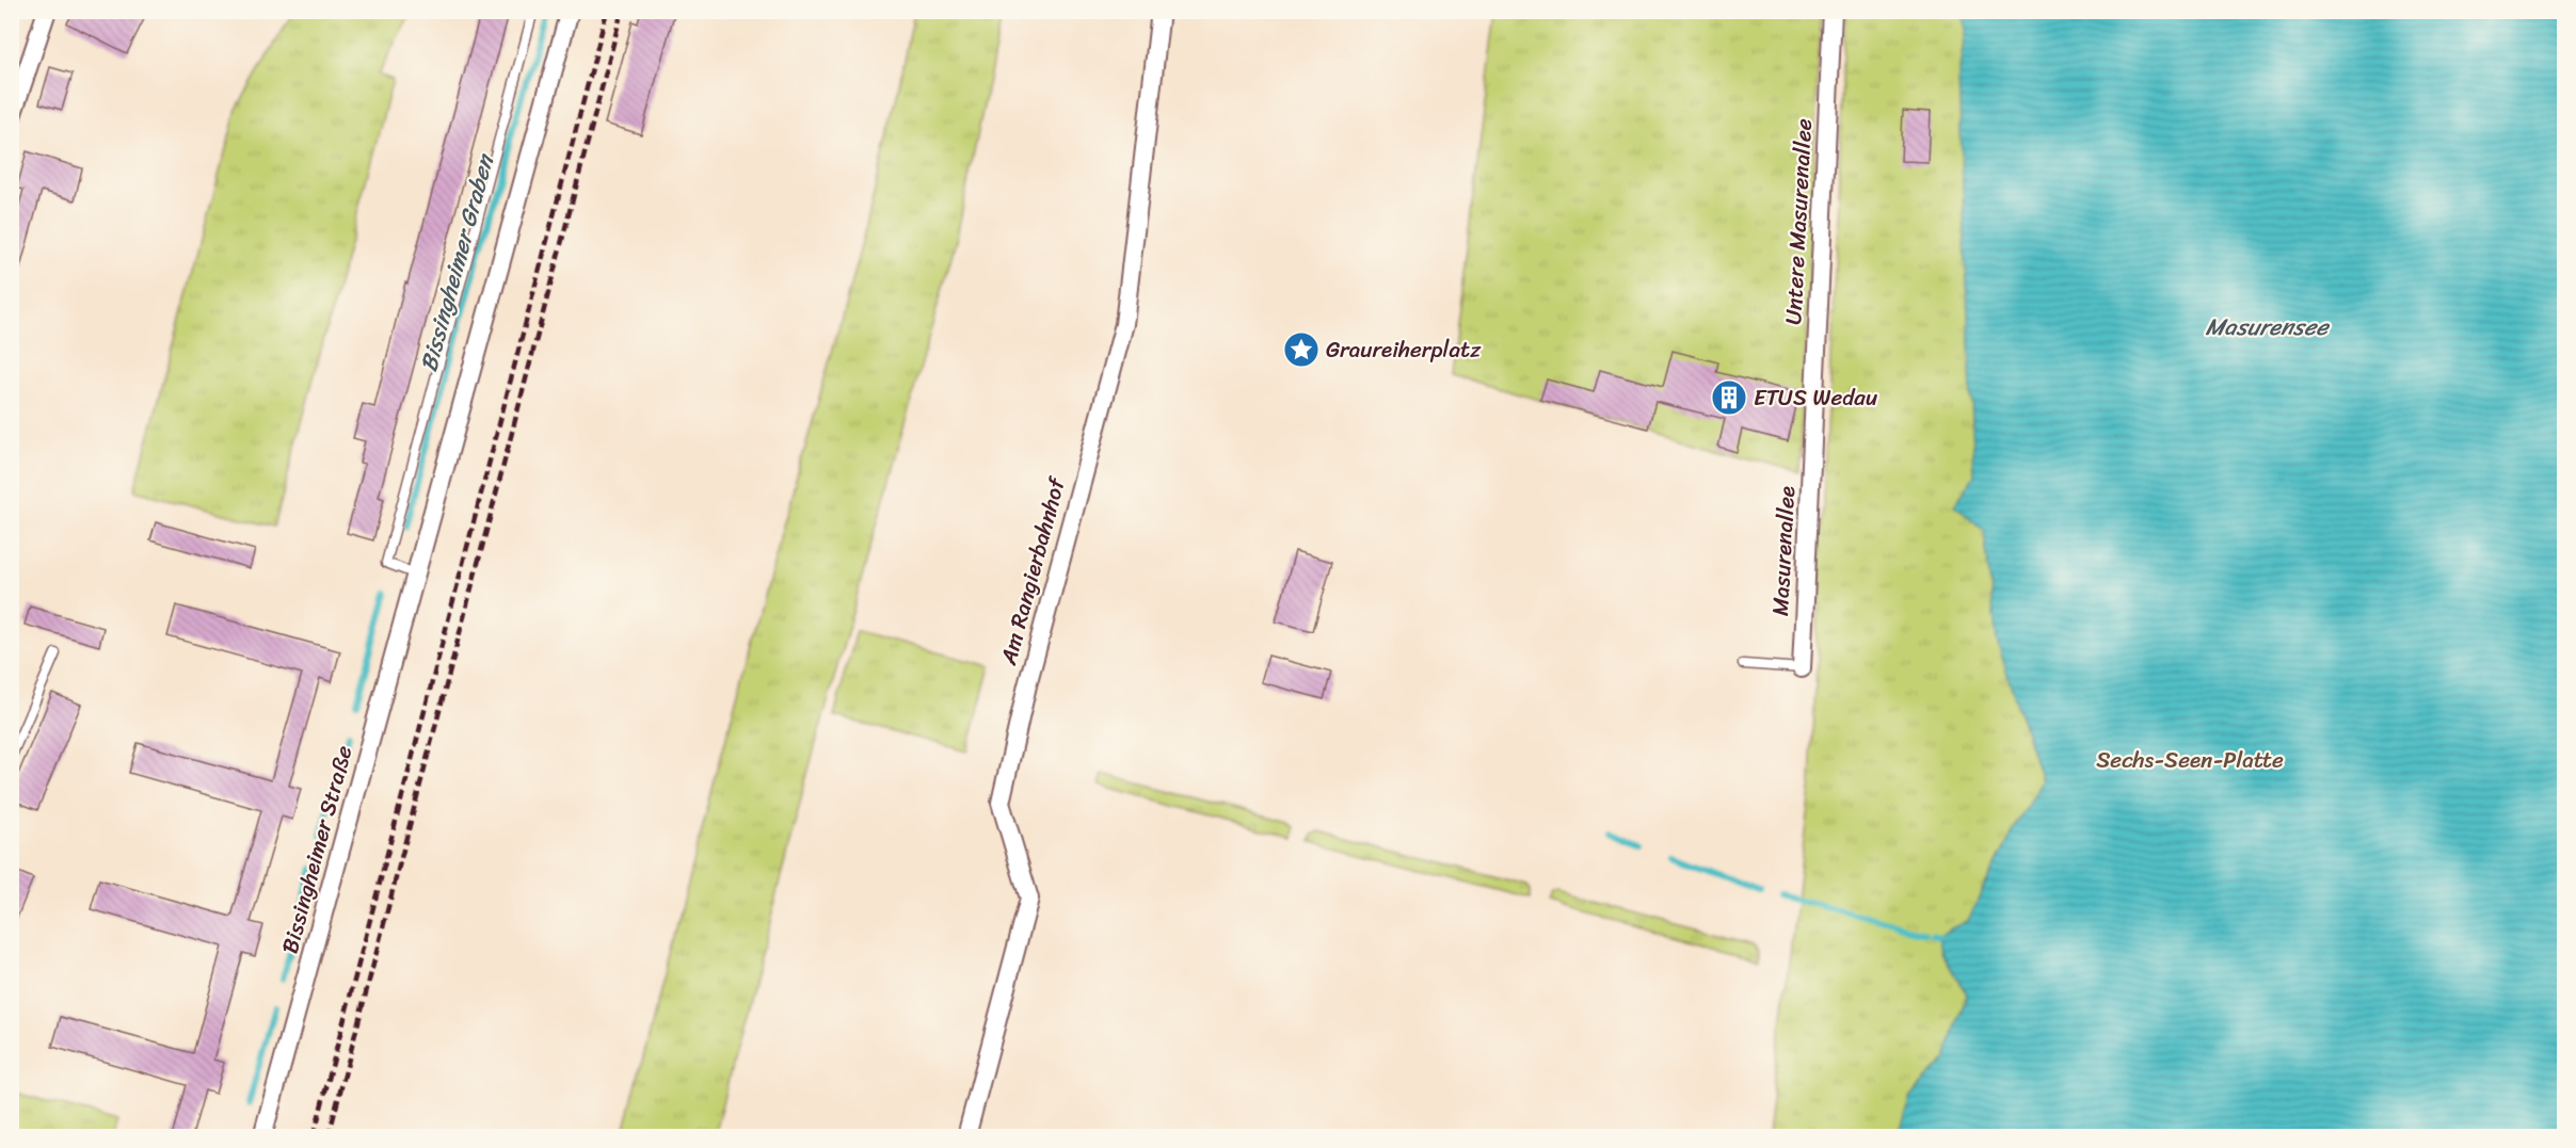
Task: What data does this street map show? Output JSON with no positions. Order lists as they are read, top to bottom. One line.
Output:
{"streets":{"street":["Untere Masurenallee","Masurenallee","Am Rangierbahnhof","Bissingheimer Straße"]},"crossings":[["Untere Masurenallee","Masurenallee"]],"water":["Bissingheimer Graben","Masurensee"],"parks":["Sechs-Seen-Platte"],"places":{"place":["Graureiherplatz"],"building":["ETUS Wedau"]}}
